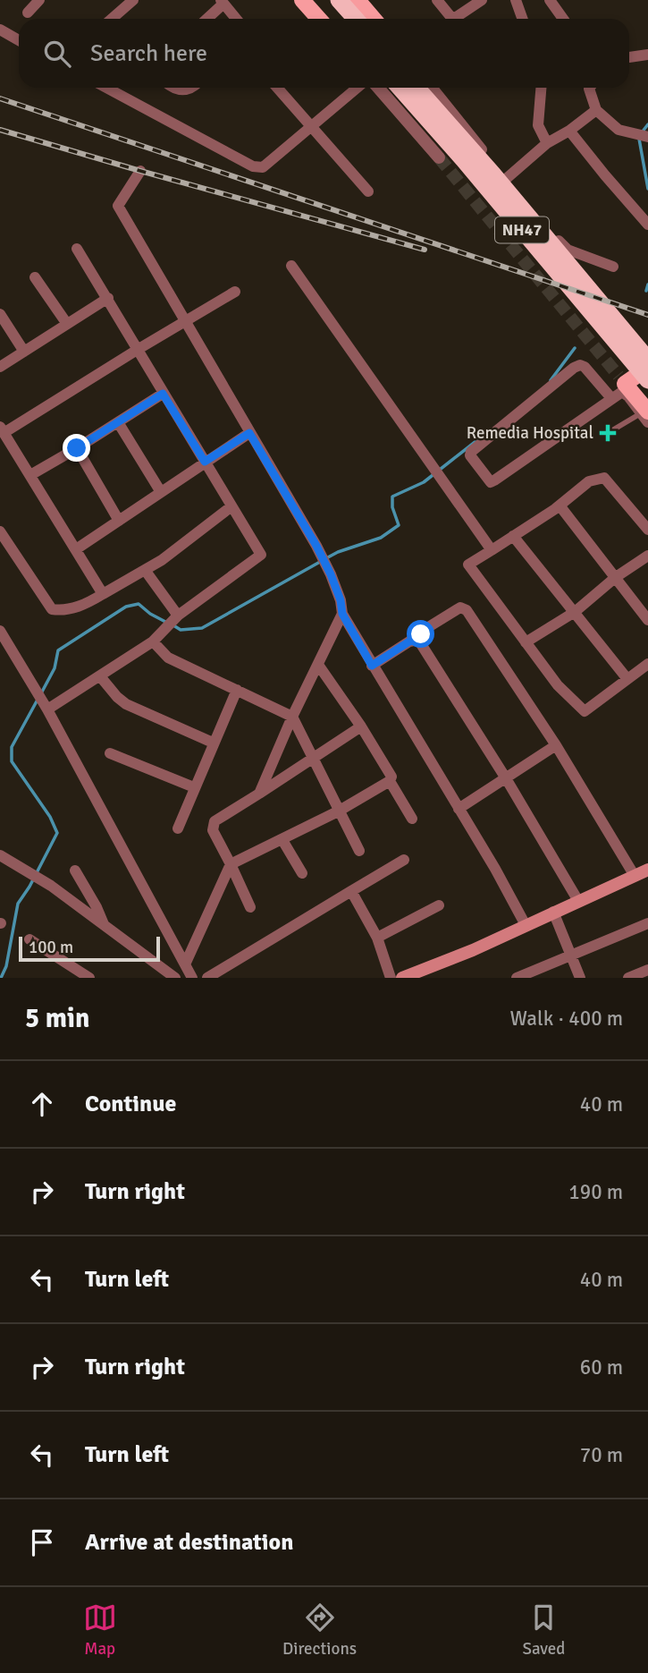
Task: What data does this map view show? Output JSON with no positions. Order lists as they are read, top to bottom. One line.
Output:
{"streets":{"highway":["NH47"]},"places":{"health":["Remedia Hospital"]},"scale_bar":"100 m","page":{"search":"Search here","scale":"100 m","heading":["5 min","Walk · 400 m"],"list":[["Continue","40 m"],["Turn right","190 m"],["Turn left","40 m"],["Turn right","60 m"],["Turn left","70 m"],"Arrive at destination"],"nav":["Map","Directions","Saved"]}}
